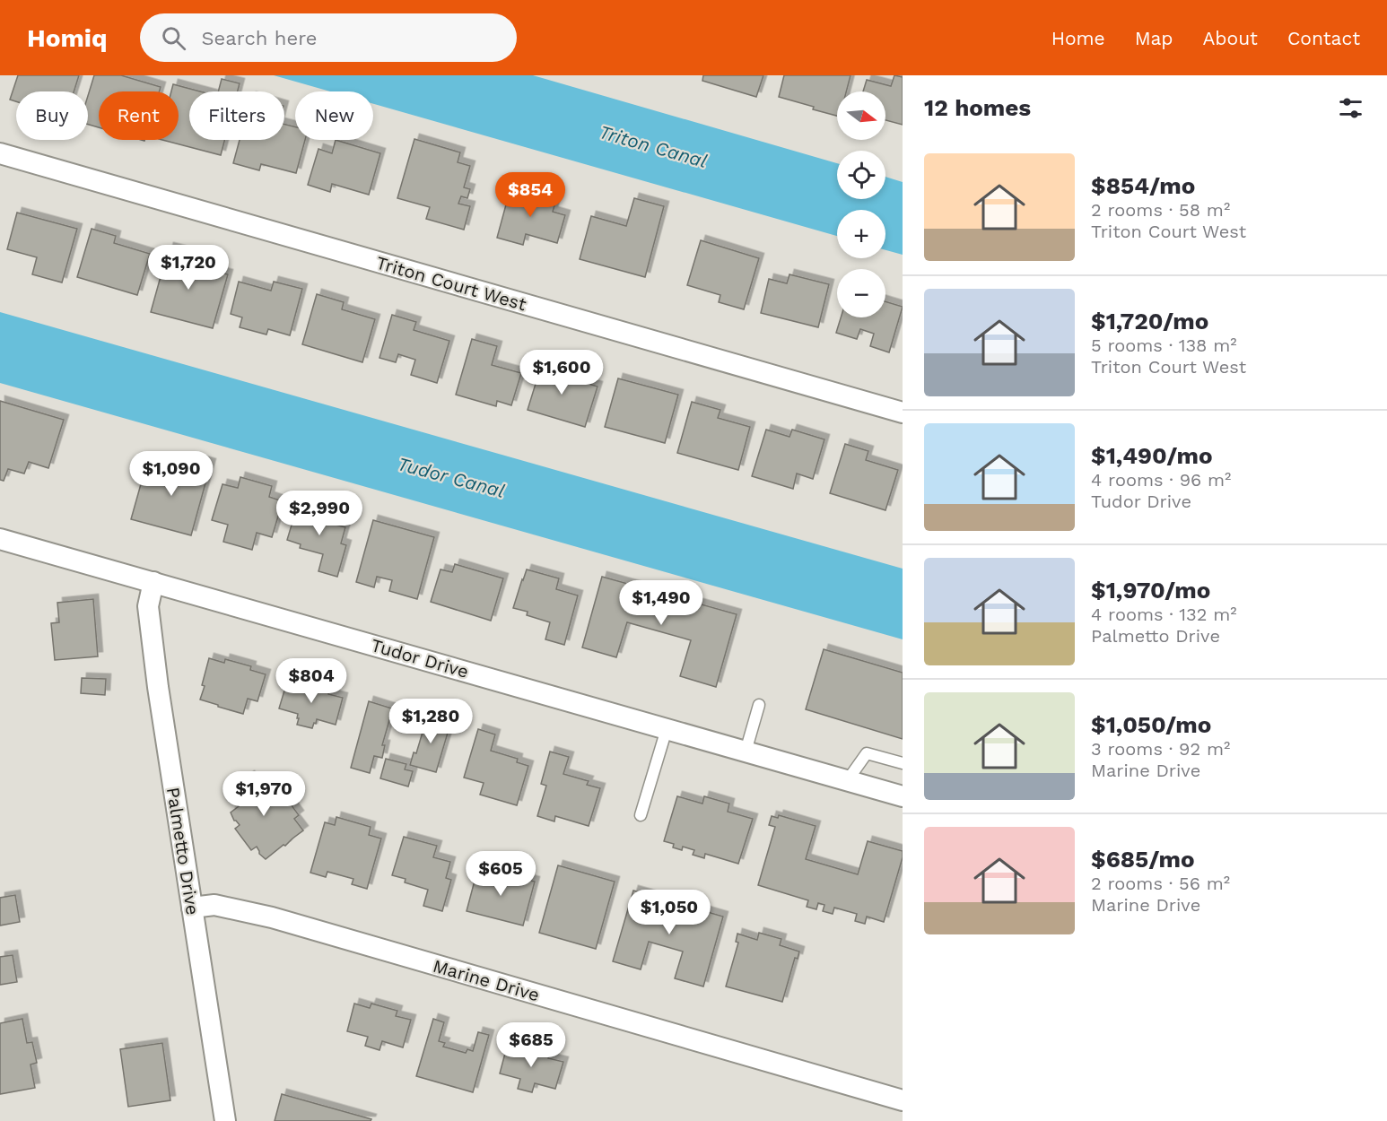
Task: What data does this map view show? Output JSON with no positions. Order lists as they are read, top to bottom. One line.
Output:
{"streets":{"street":["Triton Court West","Tudor Drive","Palmetto Drive","Marine Drive"]},"crossings":[["Tudor Drive","Palmetto Drive"],["Palmetto Drive","Marine Drive"]],"water":["Triton Canal","Tudor Canal"],"north":"right","page":{"header":"Homiq","search":"Search here","nav":["Home","Map","About","Contact"],"heading":"12 homes","map_buttons":["+","−"],"chip":["Buy","Rent","Filters","New"],"list":[{"name":"$854/mo","note":"2 rooms · 58 m² · Triton Court West"},{"name":"$1,720/mo","note":"5 rooms · 138 m² · Triton Court West"},{"name":"$1,490/mo","note":"4 rooms · 96 m² · Tudor Drive"},{"name":"$1,970/mo","note":"4 rooms · 132 m² · Palmetto Drive"},{"name":"$1,050/mo","note":"3 rooms · 92 m² · Marine Drive"},{"name":"$685/mo","note":"2 rooms · 56 m² · Marine Drive"}],"price":["$854","$1,720","$1,600","$1,090","$2,990","$1,490","$804","$1,280","$1,970","$605","$1,050","$685"]}}
